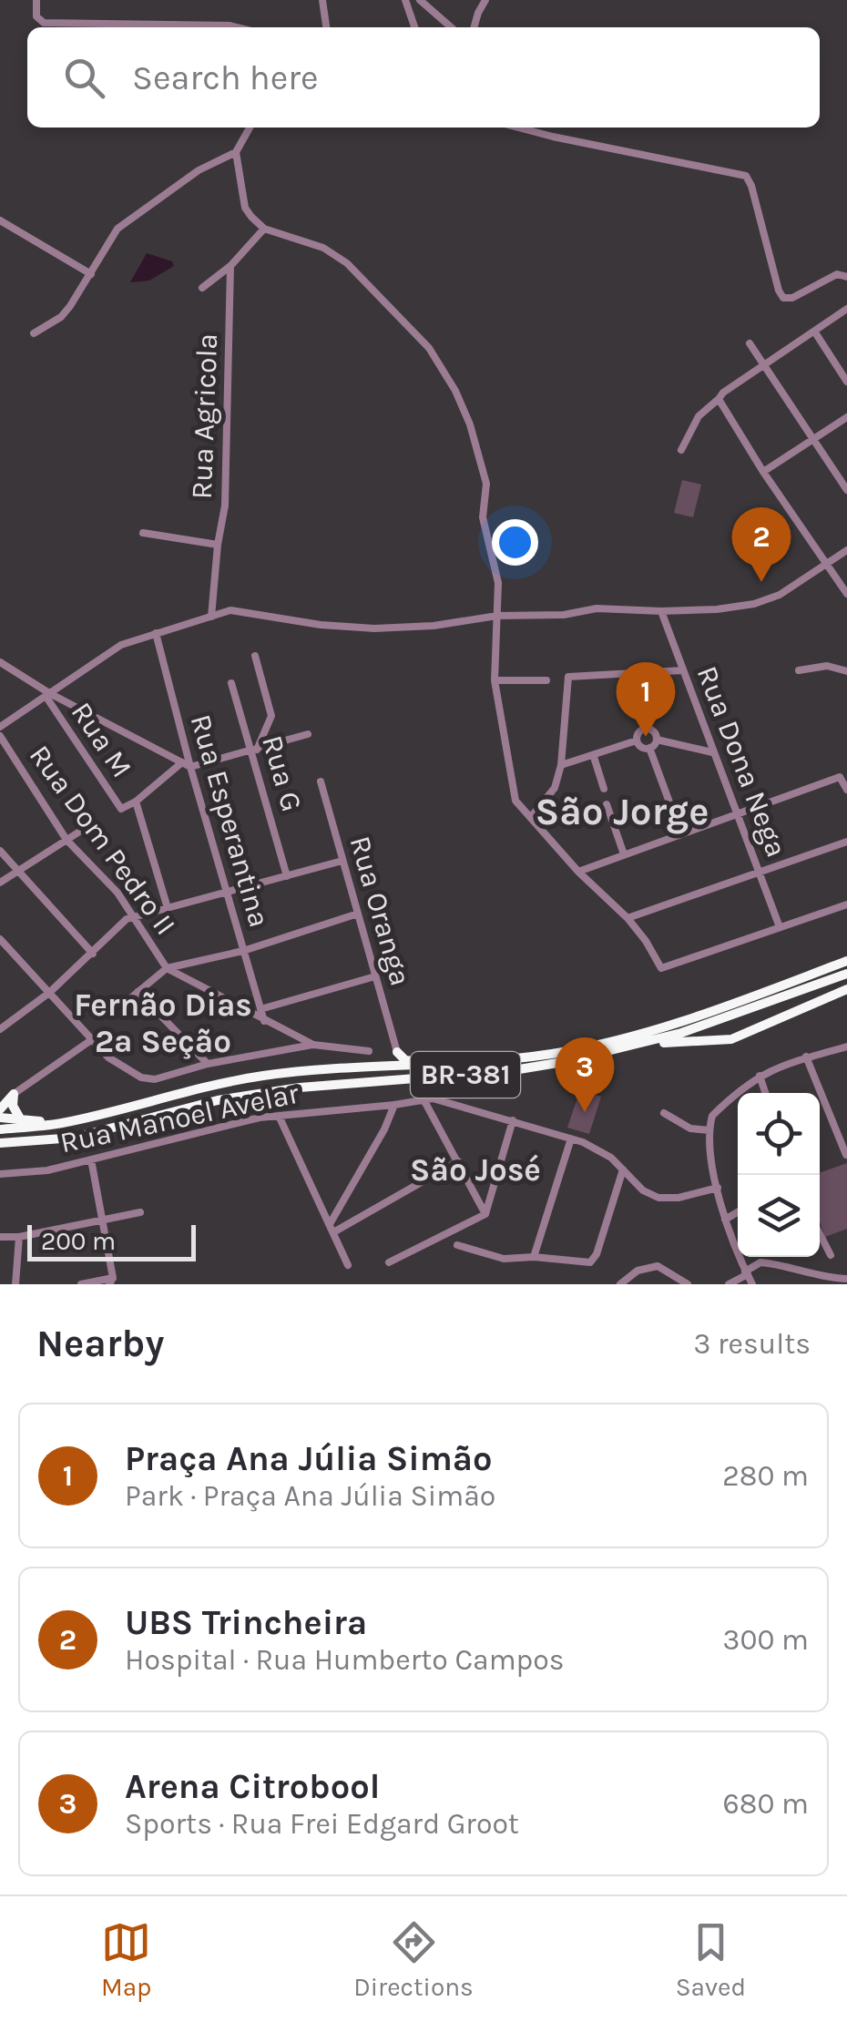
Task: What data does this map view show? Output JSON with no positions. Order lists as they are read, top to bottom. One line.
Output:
{"streets":{"highway":["BR-381"],"street":["Rua Agricola","Rua M","Rua Dona Nega","Rua G","Rua Esperantina","Rua Dom Pedro II","Rua Oranga","Rua Manoel Avelar"]},"crossings":[["Rua Esperantina","Rua Dom Pedro II"]],"districts":["São Jorge","Fernão Dias 2ª Seção","São José"],"scale_bar":"200 m","page":{"search":"Search here","pins":["2","1","3"],"scale":"200 m","heading":["Nearby","3 results"],"list":[{"mark":"1","name":"Praça Ana Júlia Simão","note":"Park · Praça Ana Júlia Simão","value":"280 m"},{"mark":"2","name":"UBS Trincheira","note":"Hospital · Rua Humberto Campos","value":"300 m"},{"mark":"3","name":"Arena Citrobool","note":"Sports · Rua Frei Edgard Groot","value":"680 m"}],"nav":["Map","Directions","Saved"]}}
